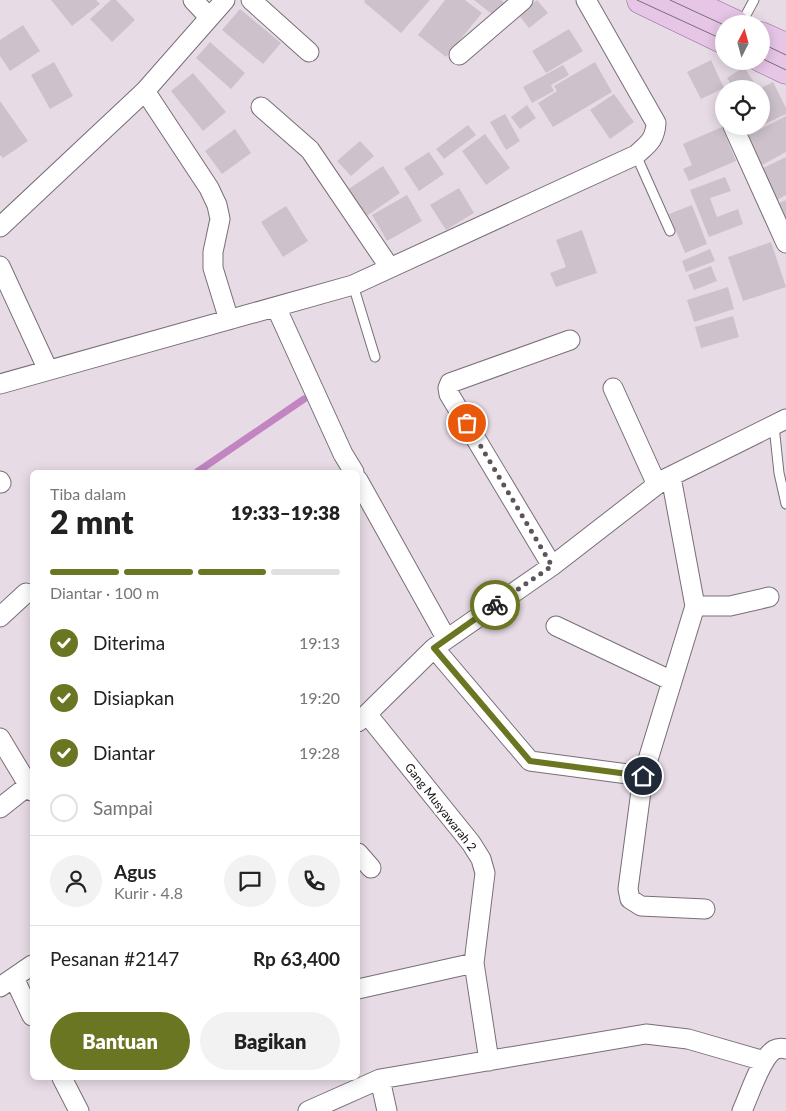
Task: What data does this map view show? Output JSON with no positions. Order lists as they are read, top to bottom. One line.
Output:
{"streets":{"street":["Gang Musyawarah 2"]},"north":"top","page":{"heading":["2 mnt","Tiba dalam","19:33–19:38"],"panel":["Agus","Kurir · 4.8","Pesanan #2147","Rp 63,400"],"bar":"Diantar · 100 m","list":[["Diterima","19:13"],["Disiapkan","19:20"],["Diantar","19:28"],"Sampai"],"buttons":["Bantuan","Bagikan"]}}
